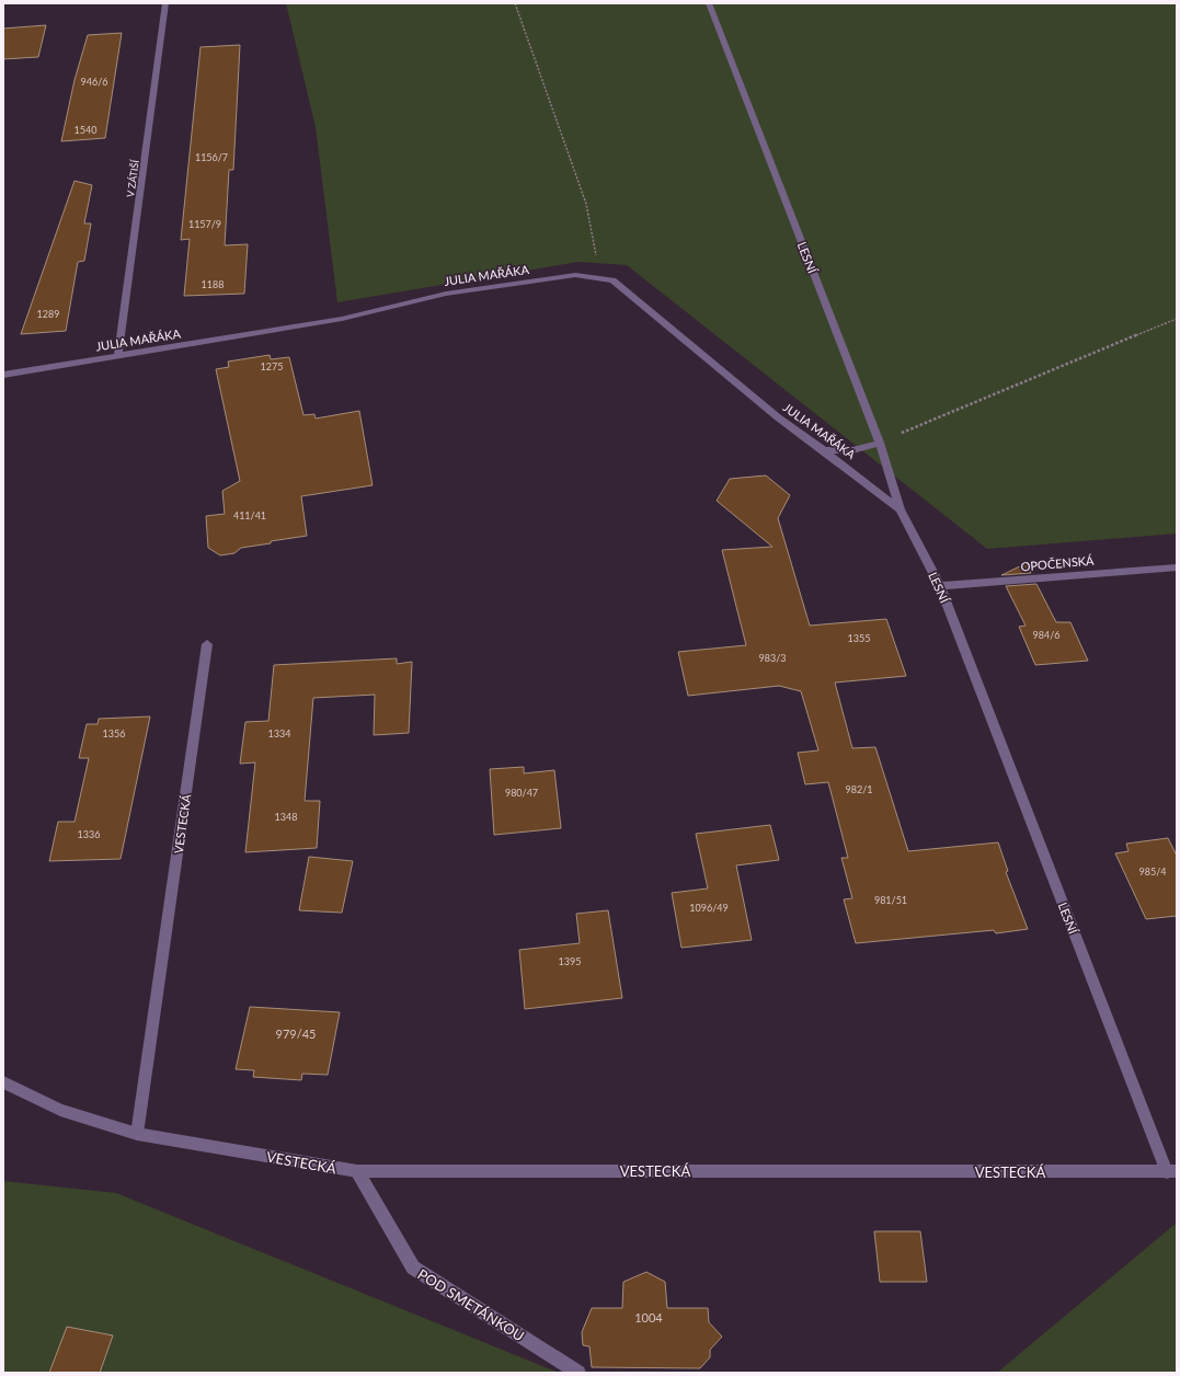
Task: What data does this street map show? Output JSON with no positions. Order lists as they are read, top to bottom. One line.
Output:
{"streets":{"street":["V ZÁTIŠÍ","LESNÍ","JULIA MAŘÁKA","OPOČENSKÁ","VESTECKÁ","POD SMETÁNKOU"]},"crossings":[["V ZÁTIŠÍ","JULIA MAŘÁKA"],["LESNÍ","JULIA MAŘÁKA"],["LESNÍ","OPOČENSKÁ"],["LESNÍ","VESTECKÁ"],["VESTECKÁ","POD SMETÁNKOU"]],"house_numbers":["946/6","1540","1156/7","1157/9","1188","1289","1275","411/41","984/6","1355","983/3","1356","1334","982/1","980/47","1348","1336","985/4","981/51","1096/49","1395","979/45","1004"]}
